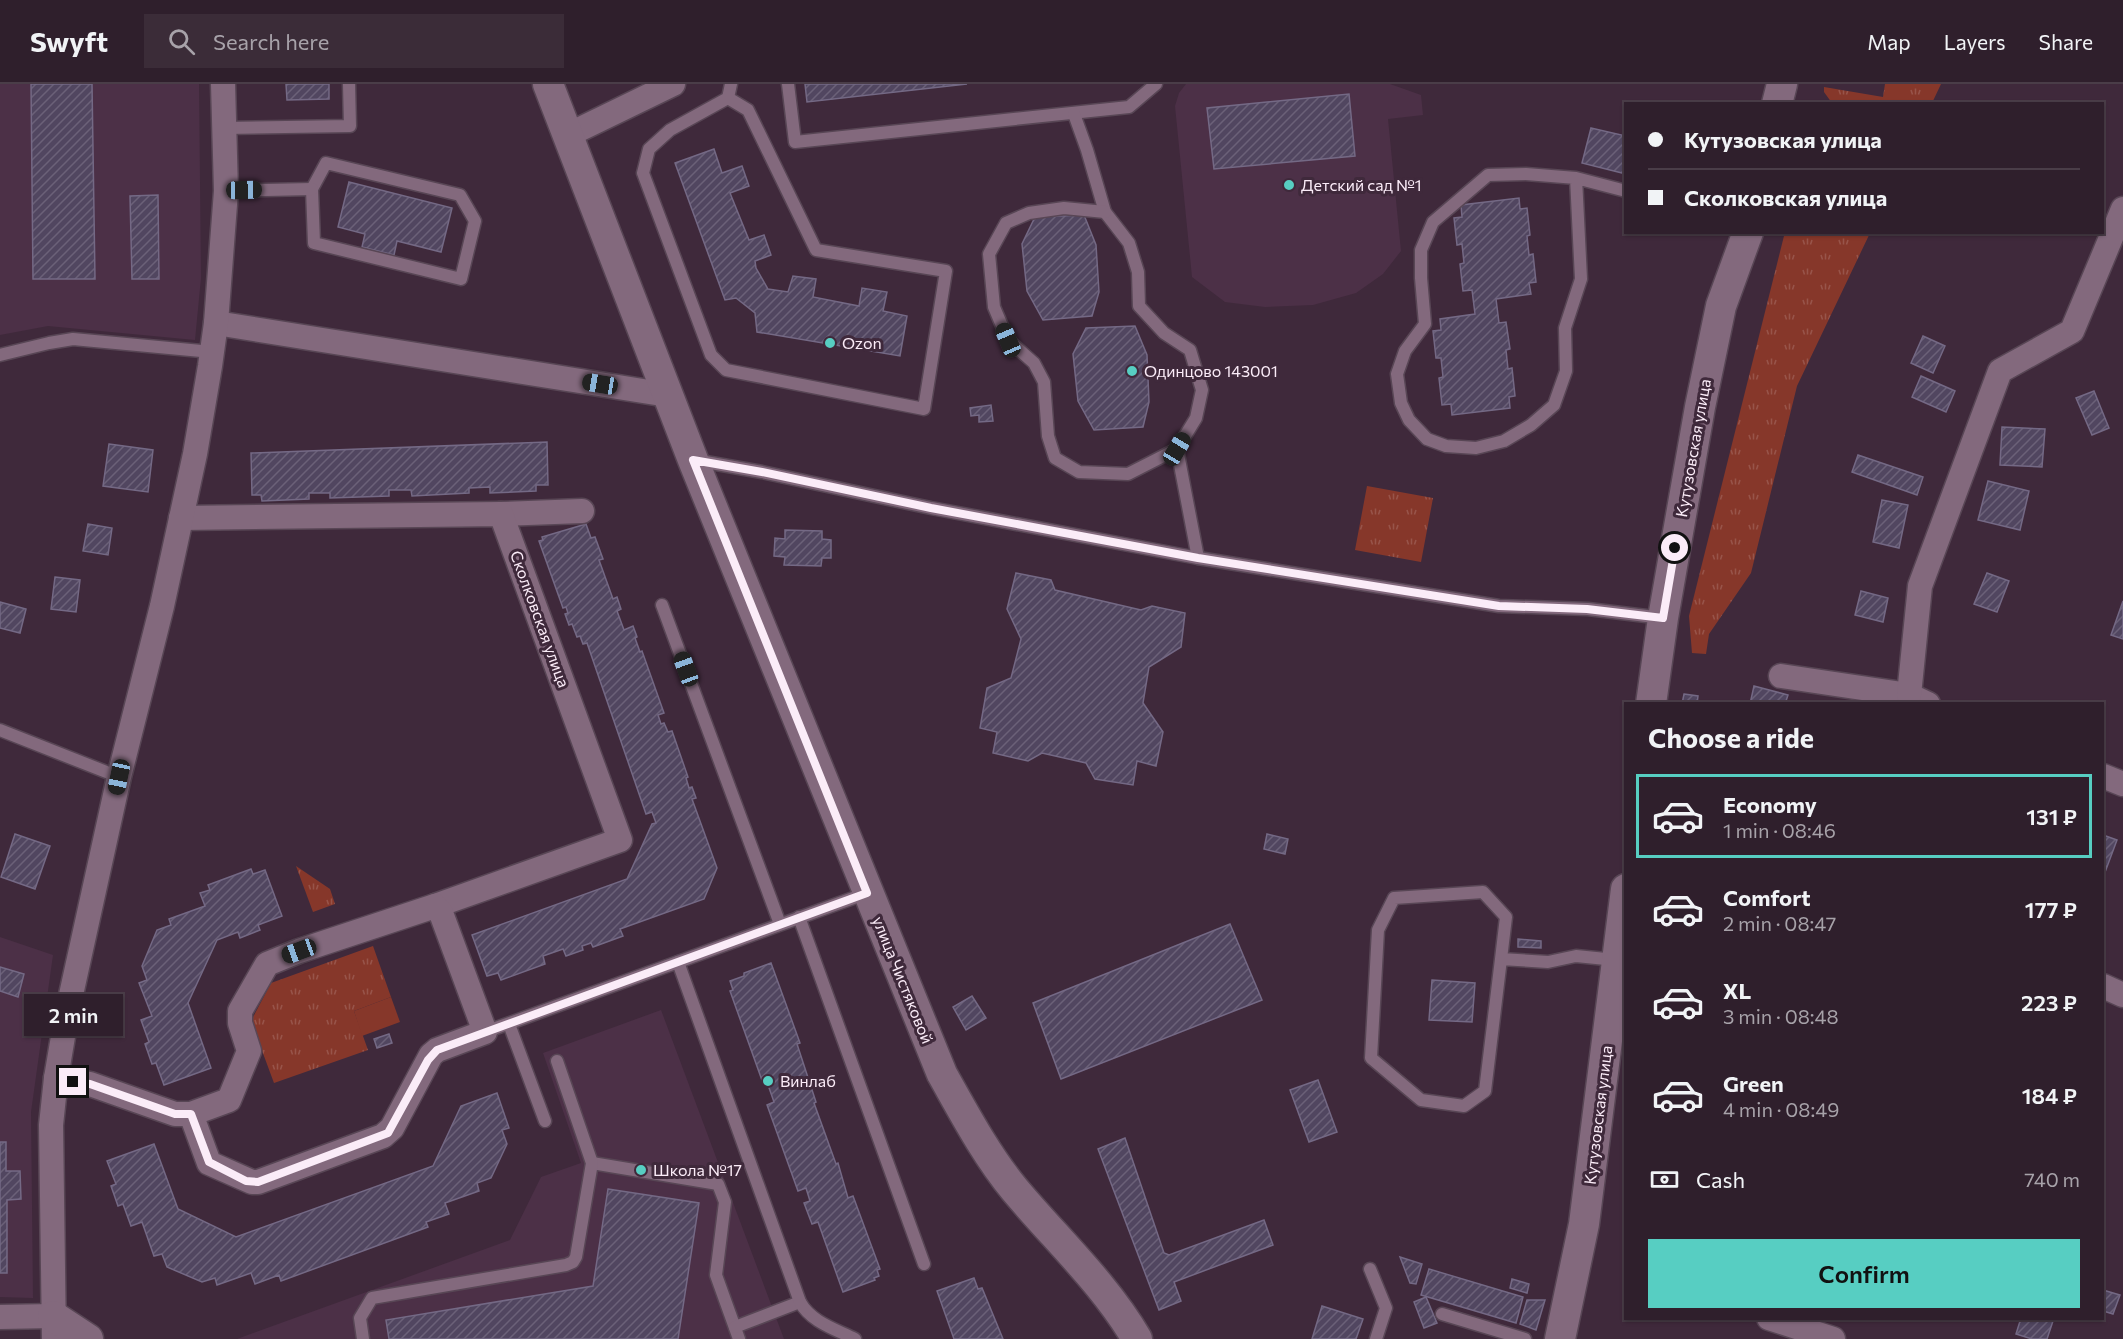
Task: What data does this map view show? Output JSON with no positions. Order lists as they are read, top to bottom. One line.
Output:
{"streets":{"street":["Кутузовская улица","Сколковская улица","улица Чистяковой"]},"places":["Детский сад №1","Ozon","Одинцово 143001","Винлаб","Школа №17"],"page":{"header":"Swyft","search":"Search here","nav":["Map","Layers","Share"],"banner":["Кутузовская улица","Сколковская улица"],"heading":"Choose a ride","list":[{"name":"Economy","note":"1 min · 08:46","value":"131 ₽"},{"name":"Comfort","note":"2 min · 08:47","value":"177 ₽"},{"name":"XL","note":"3 min · 08:48","value":"223 ₽"},{"name":"Green","note":"4 min · 08:49","value":"184 ₽"}],"bubble":"2 min","pay":["Cash","740 m"],"buttons":"Confirm"}}
